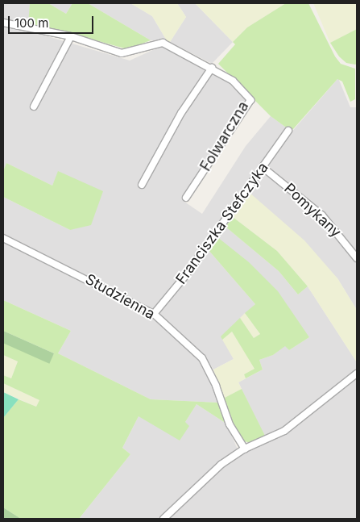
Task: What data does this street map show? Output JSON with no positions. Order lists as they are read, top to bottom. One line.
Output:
{"streets":{"street":["Folwarczna","Pomykany","Franciszka Stefczyka","Studzienna"]},"crossings":[["Pomykany","Franciszka Stefczyka"],["Franciszka Stefczyka","Studzienna"]],"scale_bar":"100 m"}
